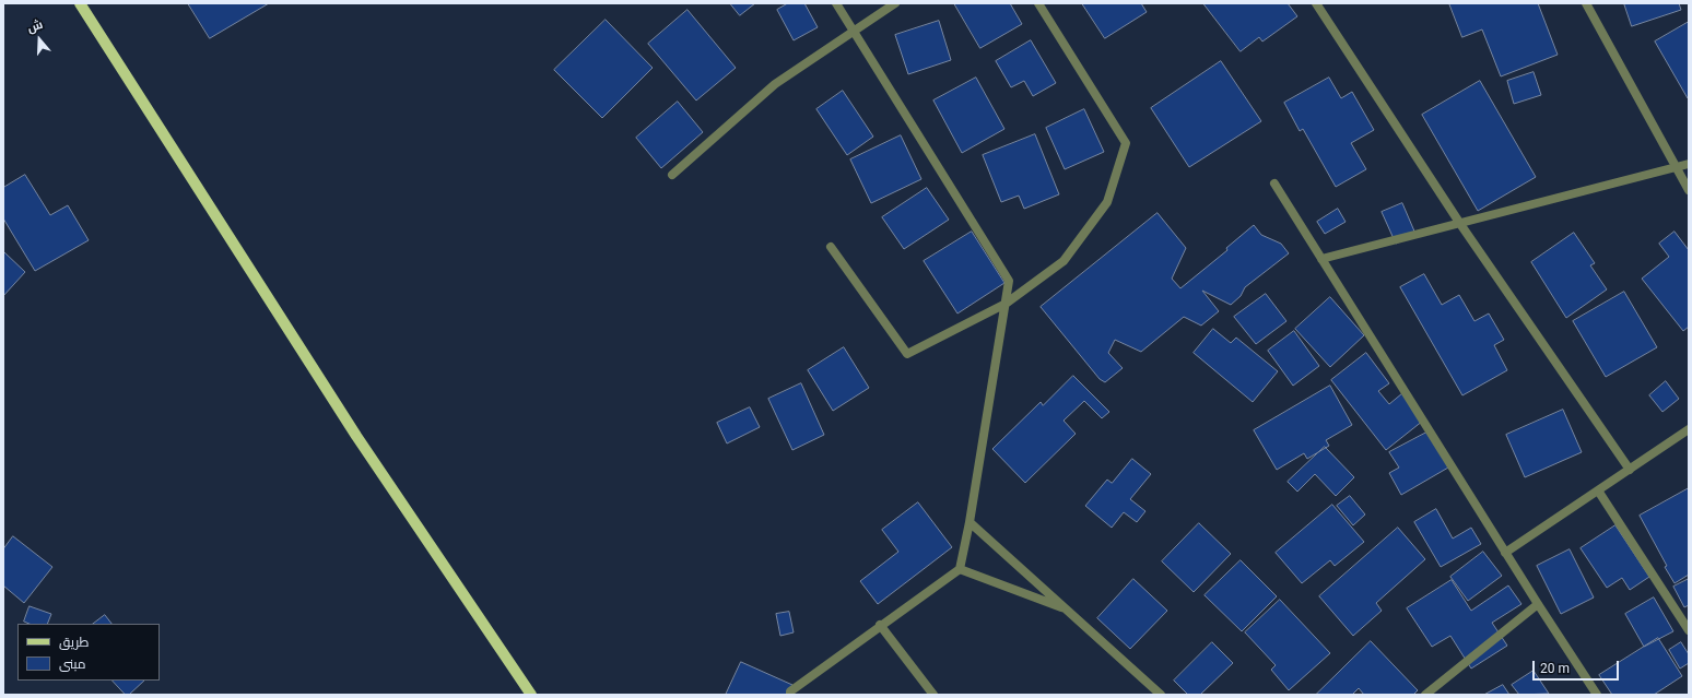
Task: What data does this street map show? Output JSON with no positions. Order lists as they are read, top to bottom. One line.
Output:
{"legend":["طريق","مبنى"],"scale_bar":"20 m","north":"top"}
